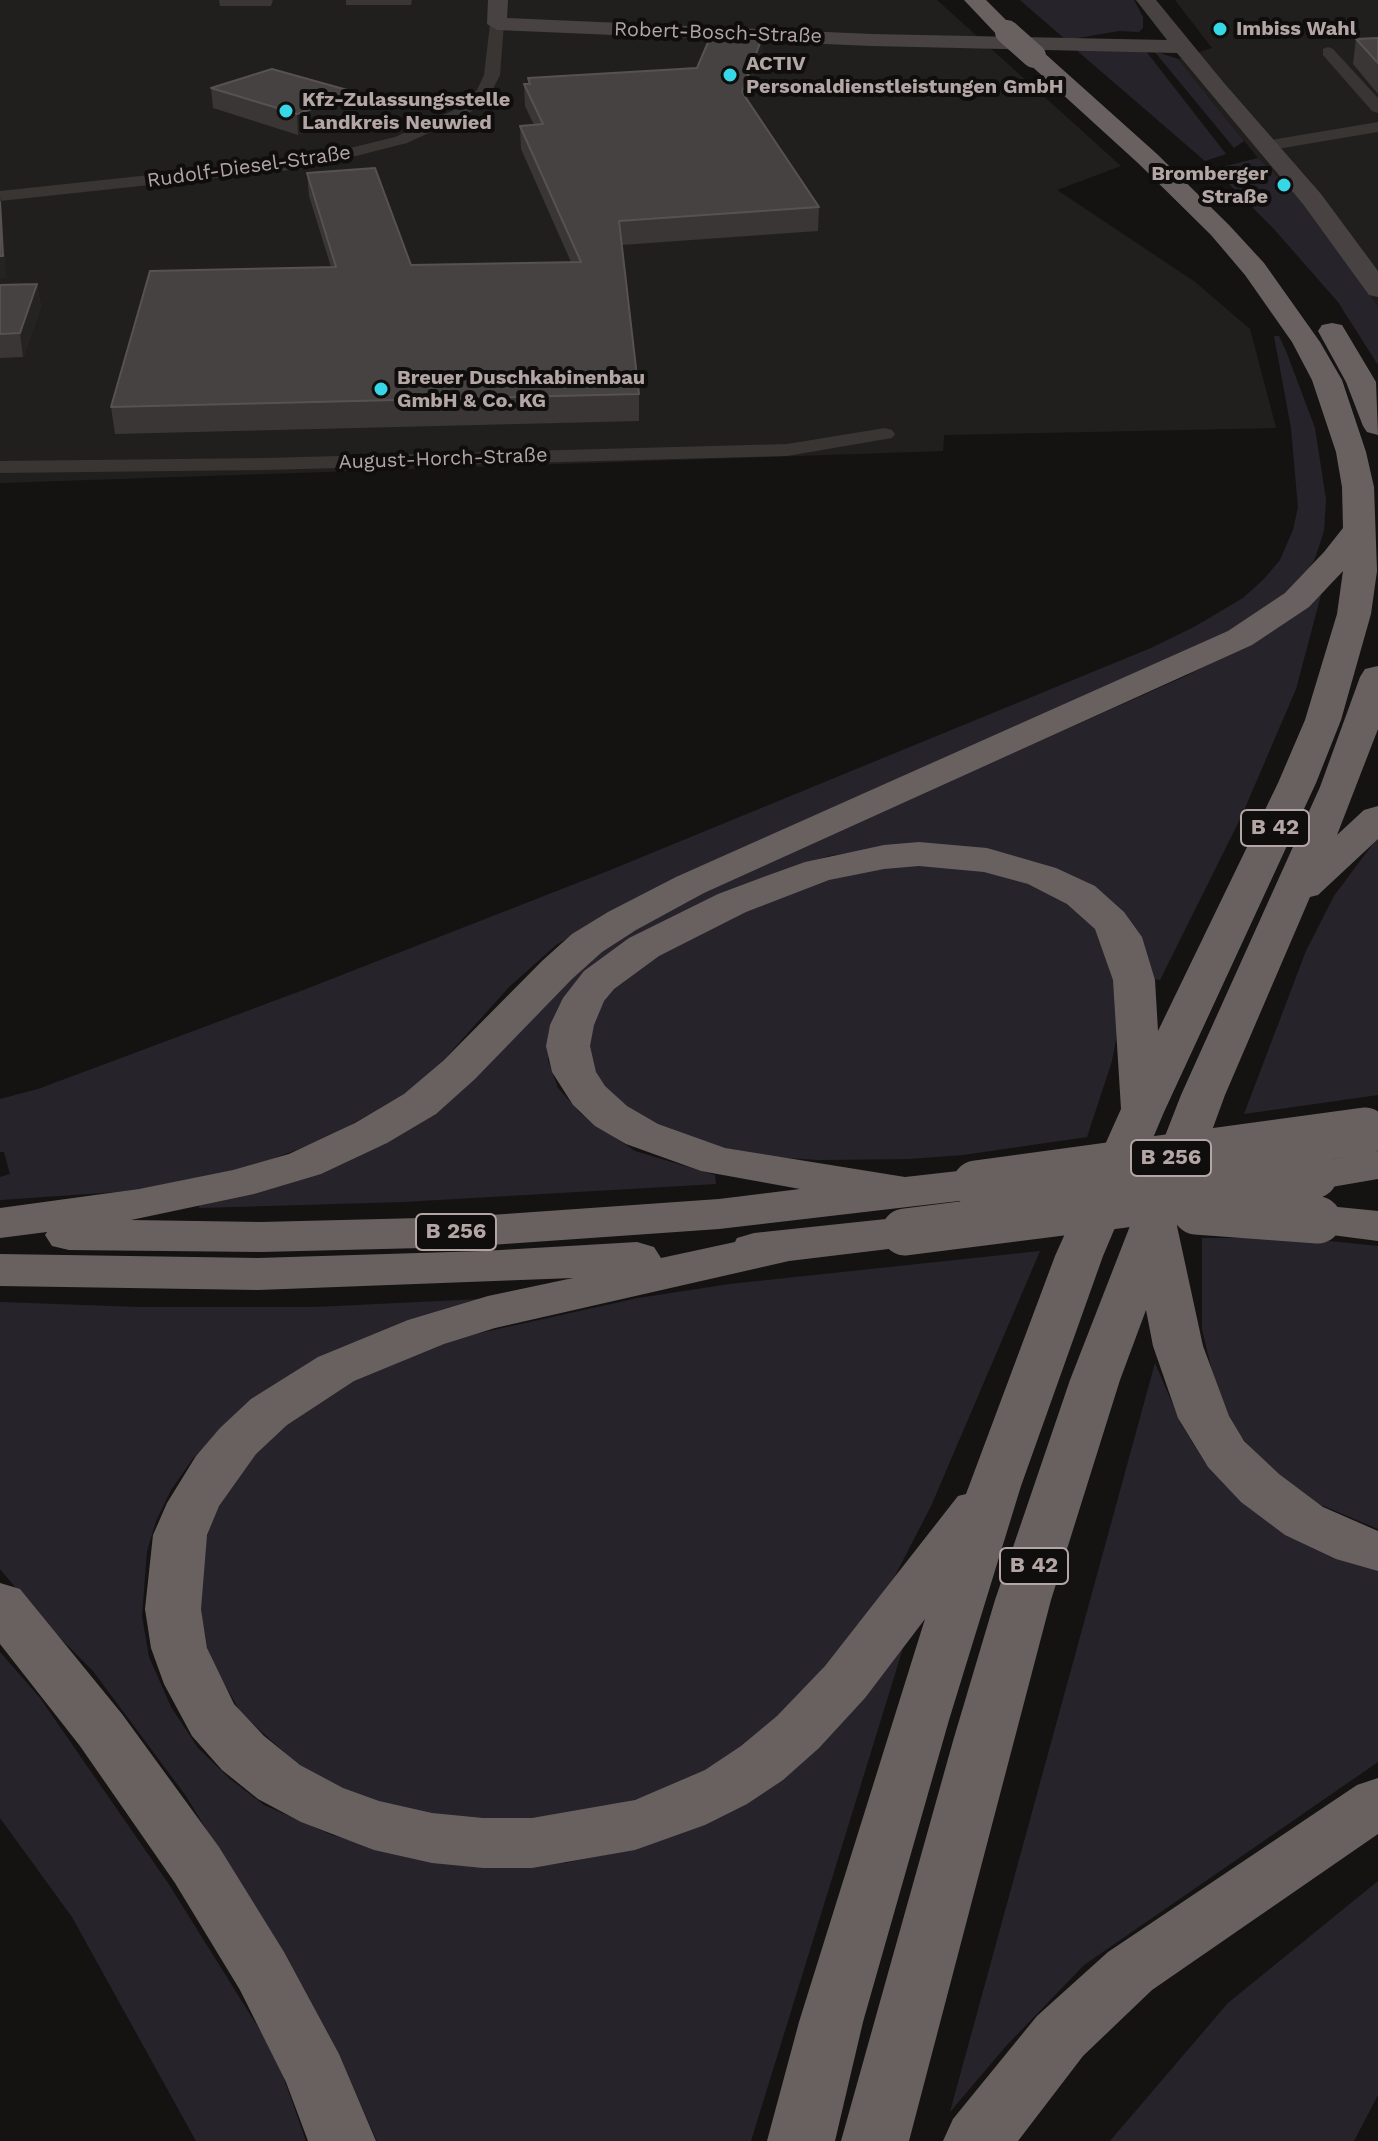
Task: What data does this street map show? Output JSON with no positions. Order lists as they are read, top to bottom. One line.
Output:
{"streets":{"highway":["B 42","B 256"],"street":["Robert-Bosch-Straße","Rudolf-Diesel-Straße","August-Horch-Straße"]},"crossings":[["Robert-Bosch-Straße","Rudolf-Diesel-Straße"],["B 42","B 256"]],"places":["Imbiss Wahl","ACTIV Personaldienstleistungen GmbH","Kfz-Zulassungsstelle Landkreis Neuwied","Bromberger Straße","Breuer Duschkabinenbau GmbH & Co. KG"]}
